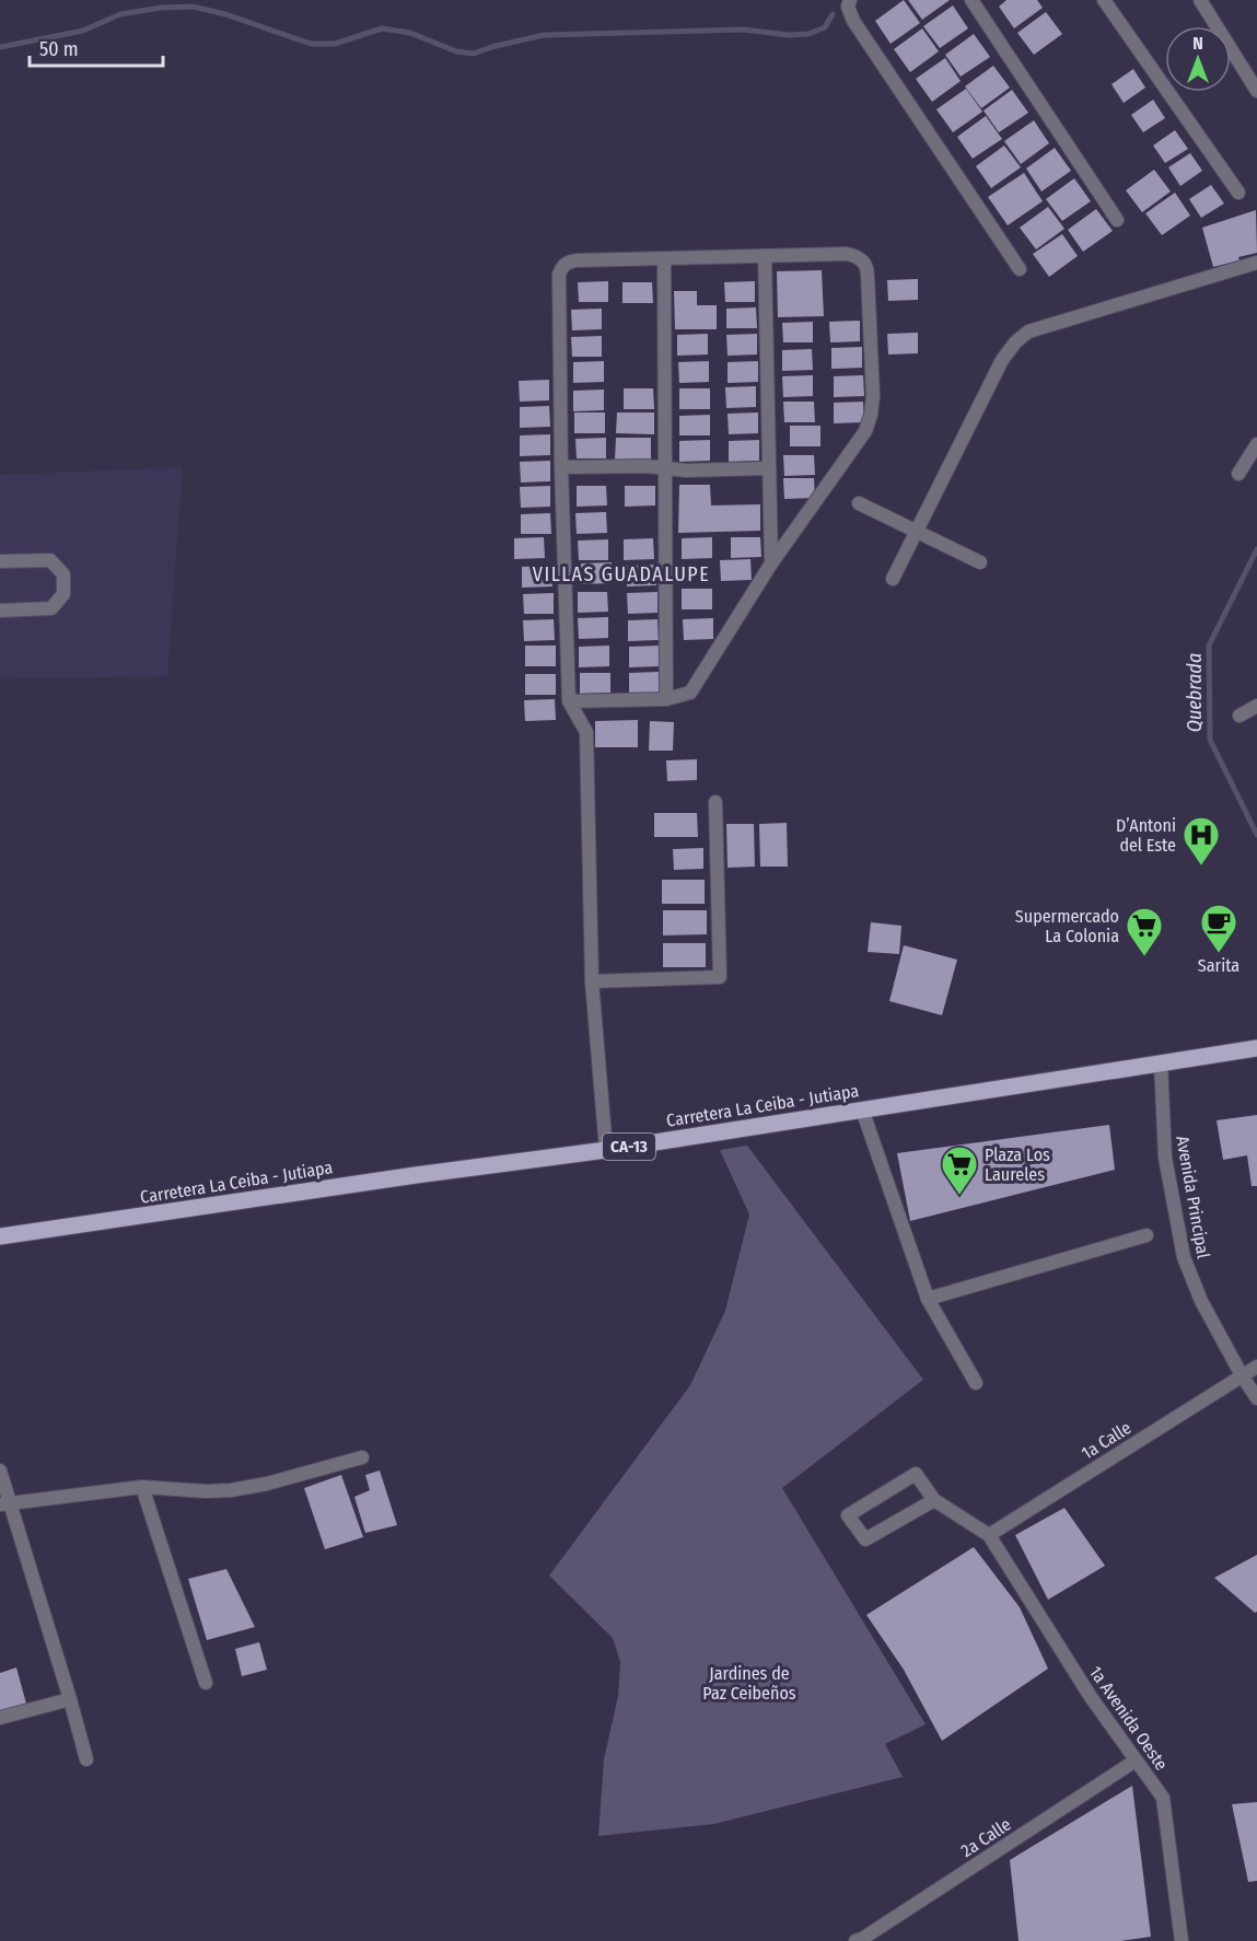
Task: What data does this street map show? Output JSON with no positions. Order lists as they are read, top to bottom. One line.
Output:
{"streets":{"main road":["Carretera La Ceiba - Jutiapa","CA-13"],"street":["Avenida Principal","1a Calle","1a Avenida Oeste","2a Calle"]},"crossings":[["Carretera La Ceiba - Jutiapa","Avenida Principal"],["Avenida Principal","1a Calle"],["1a Calle","1a Avenida Oeste"],["1a Avenida Oeste","2a Calle"]],"districts":["VILLAS GUADALUPE"],"water":["Quebrada"],"parks":["Jardines de Paz Ceibeños"],"places":{"hospital":["D’Antoni del Este"],"cafe":["Sarita"],"supermarket":["Supermercado La Colonia","Plaza Los Laureles"]},"scale_bar":"50 m","north":"top"}
